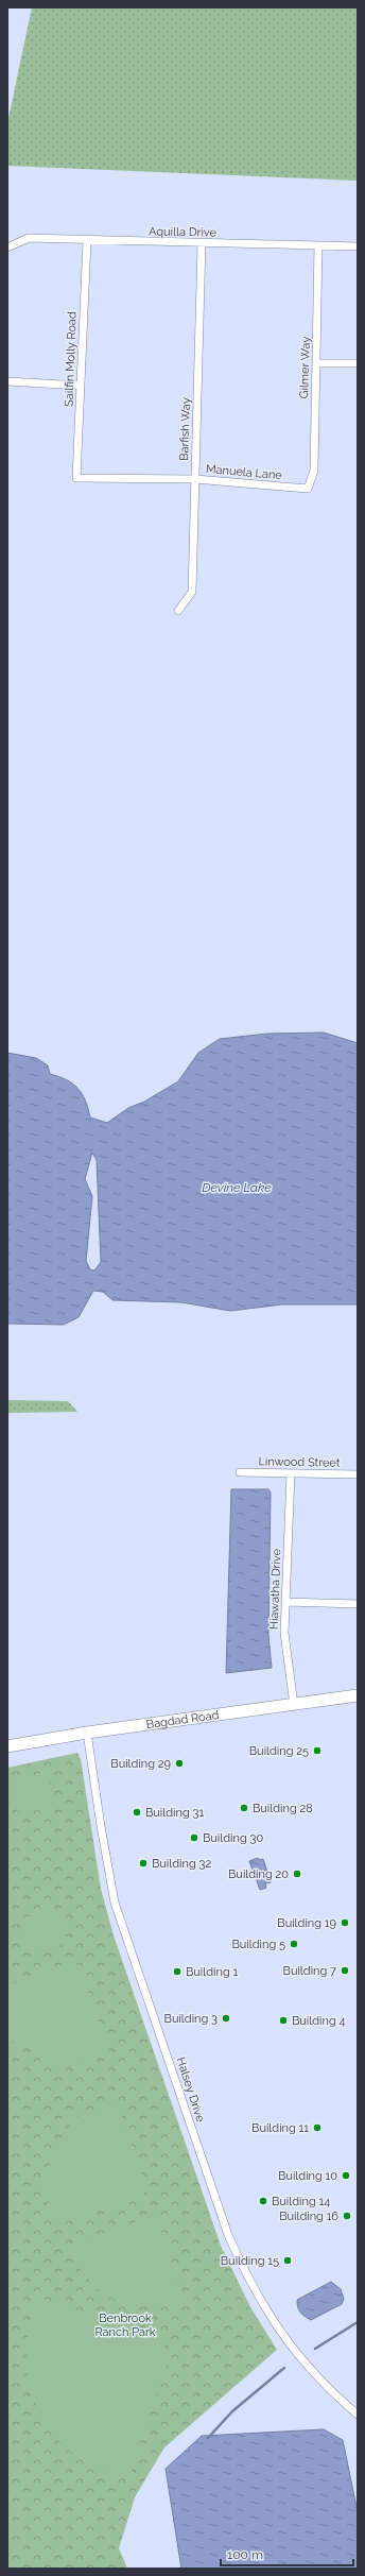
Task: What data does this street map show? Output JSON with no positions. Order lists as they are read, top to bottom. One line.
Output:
{"streets":{"street":["Aquilla Drive","Sailfin Molly Road","Gilmer Way","Barfish Way","Manuela Lane","Linwood Street","Hiawatha Drive","Bagdad Road","Halsey Drive"]},"crossings":[["Aquilla Drive","Sailfin Molly Road"],["Aquilla Drive","Gilmer Way"],["Aquilla Drive","Barfish Way"],["Sailfin Molly Road","Manuela Lane"],["Gilmer Way","Manuela Lane"],["Barfish Way","Manuela Lane"],["Linwood Street","Hiawatha Drive"],["Hiawatha Drive","Bagdad Road"],["Bagdad Road","Halsey Drive"]],"water":["Devine Lake"],"parks":["Benbrook Ranch Park"],"places":["Building 25","Building 29","Building 28","Building 31","Building 30","Building 32","Building 20","Building 19","Building 5","Building 7","Building 1","Building 3","Building 4","Building 11","Building 10","Building 14","Building 16","Building 15"],"scale_bar":"100 m"}
